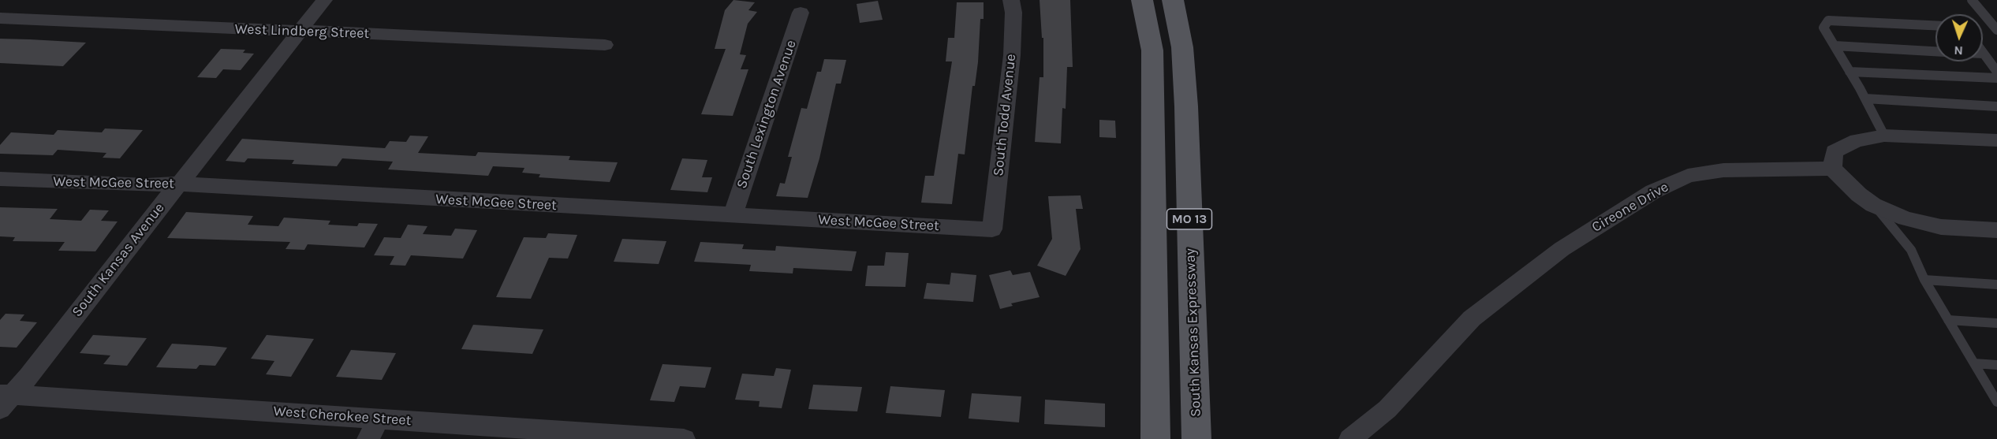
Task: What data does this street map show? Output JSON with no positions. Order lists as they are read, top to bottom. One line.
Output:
{"streets":{"main road":["MO 13","South Kansas Expressway"],"street":["West Lindberg Street","South Lexington Avenue","South Todd Avenue","West McGee Street","Cireone Drive","South Kansas Avenue","West Cherokee Street"]},"crossings":[["West Lindberg Street","South Kansas Avenue"],["South Lexington Avenue","West McGee Street"],["South Todd Avenue","West McGee Street"],["West McGee Street","South Kansas Avenue"],["South Kansas Avenue","West Cherokee Street"]],"north":"bottom"}
